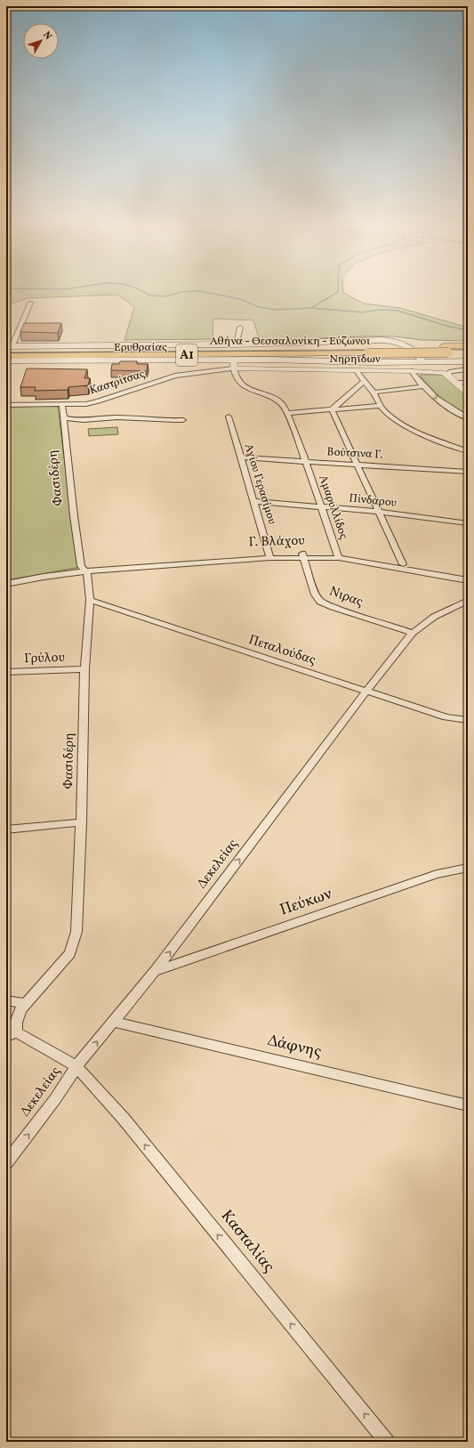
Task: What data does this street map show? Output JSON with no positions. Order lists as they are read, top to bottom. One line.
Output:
{"streets":{"highway":["Αθήνα - Θεσσαλονίκη - Εύζωνοι","Α1"],"main road":["Ερυθραίας"],"street":["Νηρηϊδων","Καστρίτσας","Βούτσινα Γ.","Φασιδέρη","Αγίου Γερασίμου","Πίνδαρου","Αμαρυλλίδος","Γ. Βλάχου","Νιρας","Πεταλούδας","Γρύλου","Δεκελείας","Πεύκων","Δάφνης","Κασταλίας"]},"crossings":[["Νηρηϊδων","Καστρίτσας"],["Νηρηϊδων","Αμαρυλλίδος"],["Καστρίτσας","Φασιδέρη"],["Καστρίτσας","Αμαρυλλίδος"],["Βούτσινα Γ.","Αγίου Γερασίμου"],["Βούτσινα Γ.","Αμαρυλλίδος"],["Φασιδέρη","Γ. Βλάχου"],["Φασιδέρη","Πεταλούδας"],["Φασιδέρη","Γρύλου"],["Φασιδέρη","Δεκελείας"],["Φασιδέρη","Κασταλίας"],["Αγίου Γερασίμου","Πίνδαρου"],["Αγίου Γερασίμου","Γ. Βλάχου"],["Πίνδαρου","Αμαρυλλίδος"],["Αμαρυλλίδος","Γ. Βλάχου"],["Γ. Βλάχου","Νιρας"],["Νιρας","Δεκελείας"],["Πεταλούδας","Δεκελείας"],["Δεκελείας","Πεύκων"],["Δεκελείας","Δάφνης"],["Δεκελείας","Κασταλίας"]],"one_way":["Δεκελείας","Κασταλίας"],"north":"top right"}
